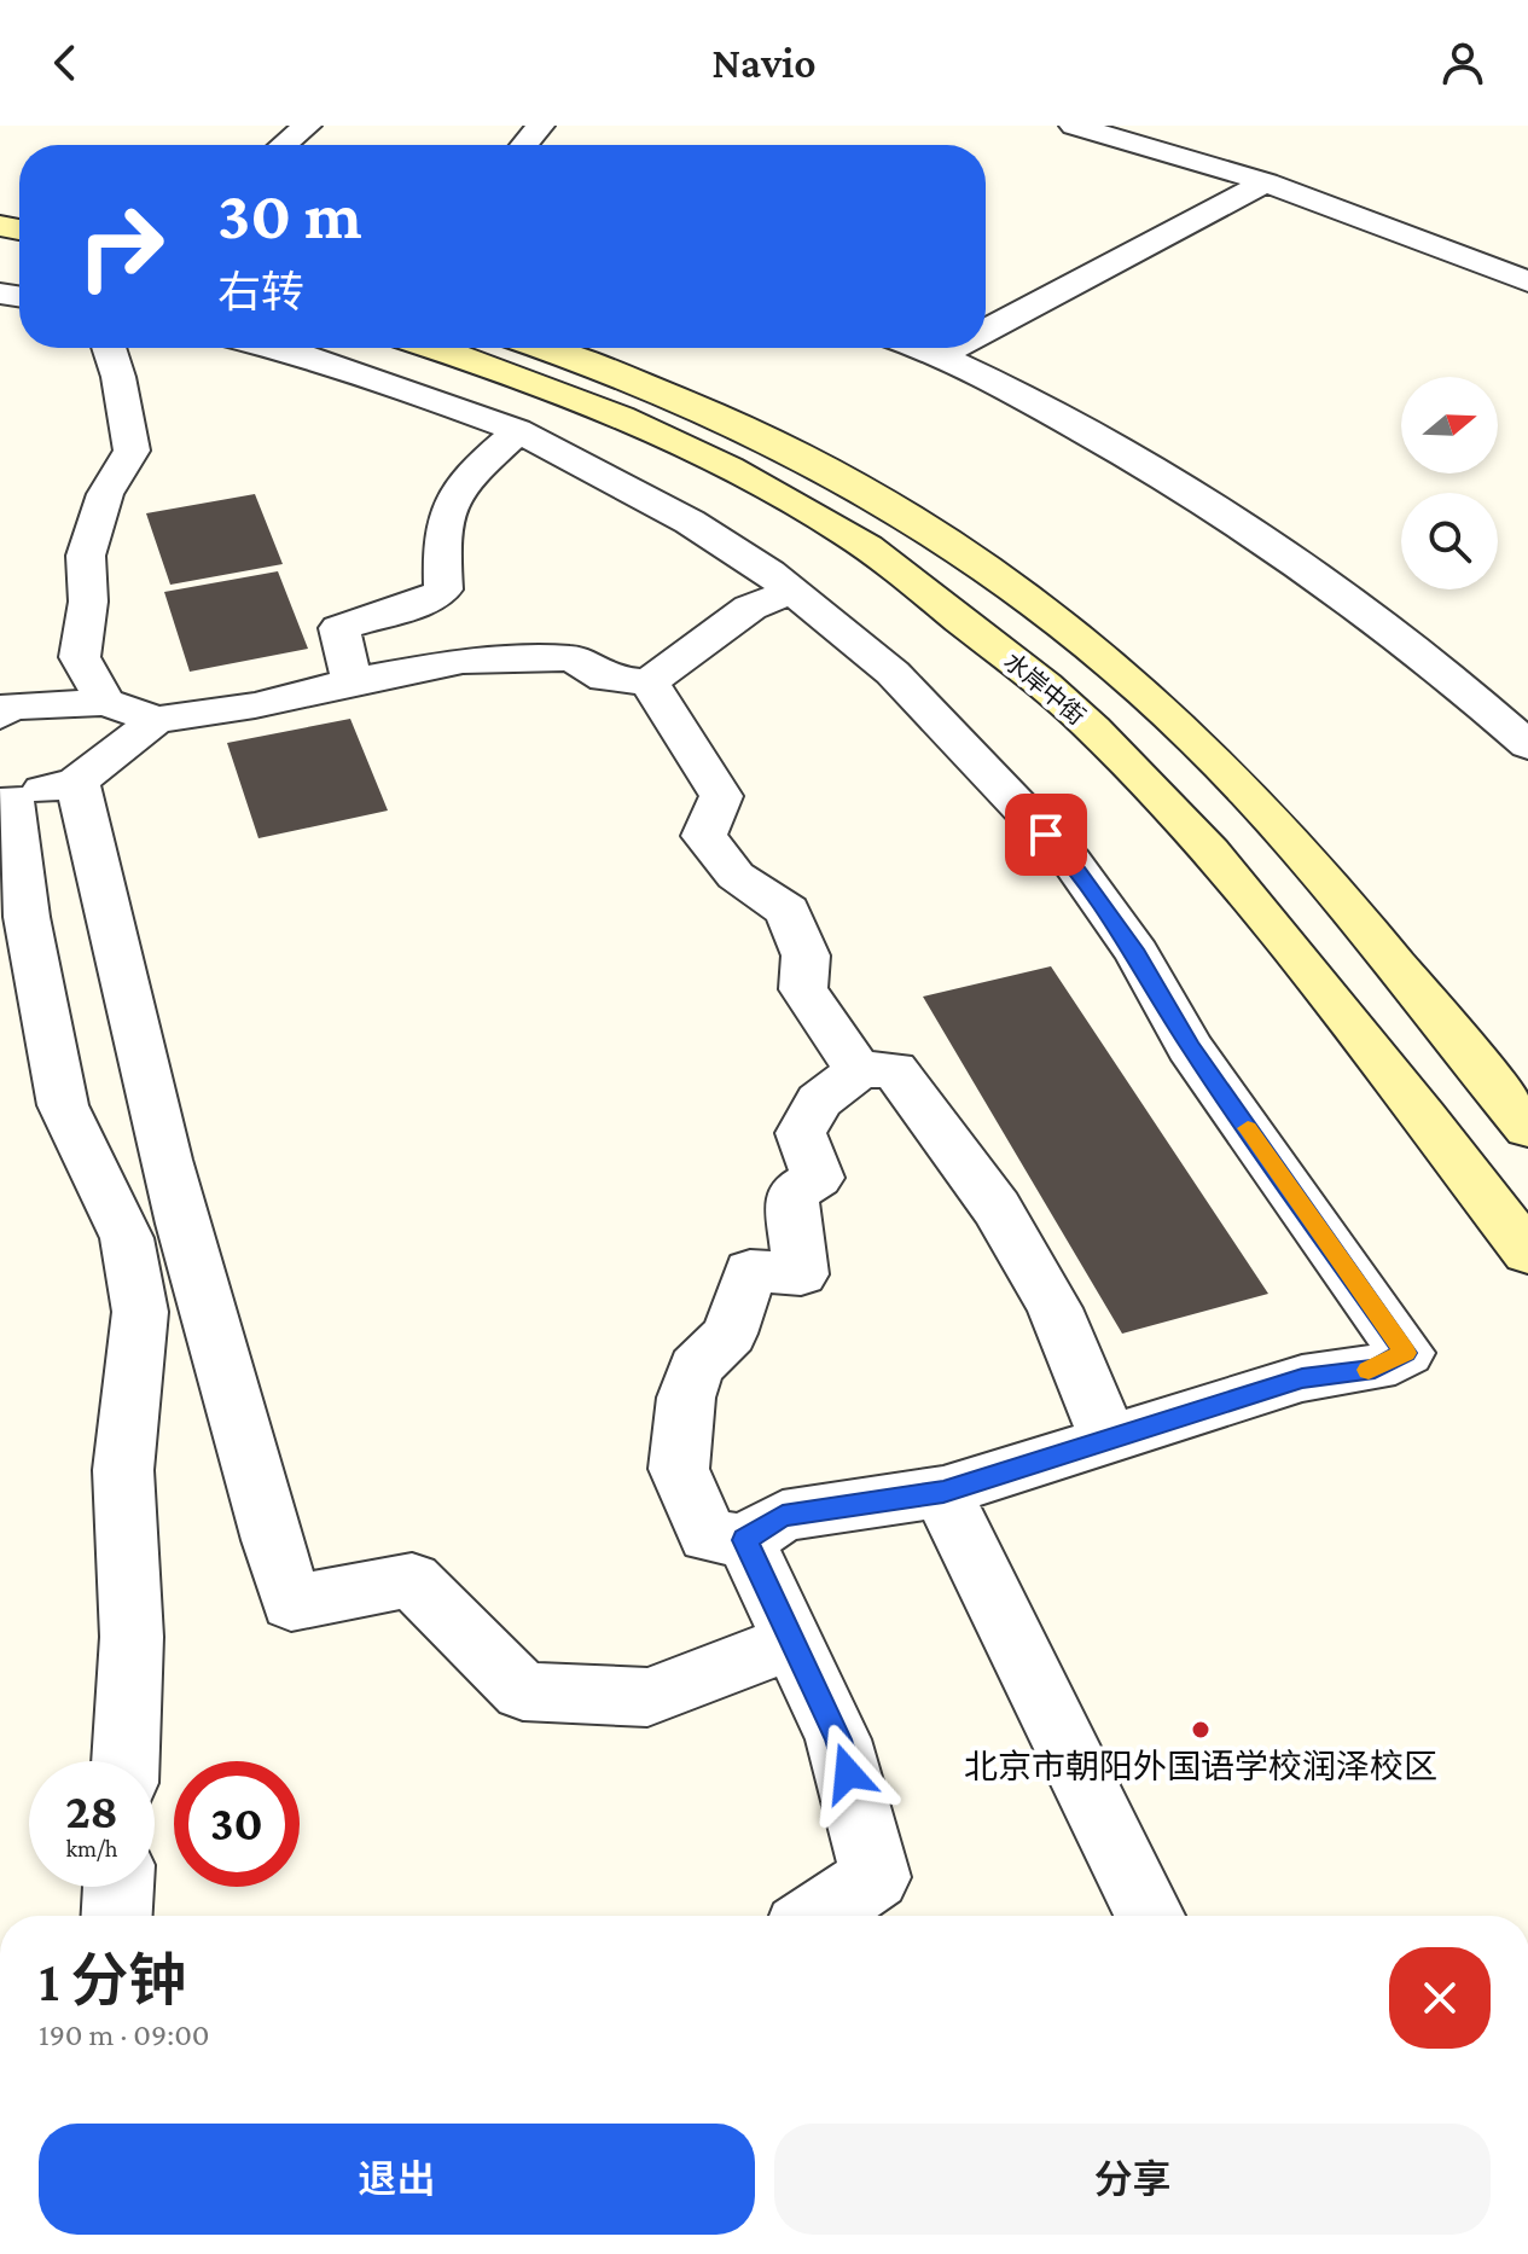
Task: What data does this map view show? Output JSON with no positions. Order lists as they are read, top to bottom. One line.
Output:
{"streets":{"street":["水岸中街"]},"places":["北京市朝阳外国语学校润泽校区"],"north":"right","page":{"header":"Navio","turn":["30 m","右转"],"speed":"28 km/h","limit":"30","heading":["1 分钟","190 m · 09:00"],"buttons":["退出","分享"]}}
